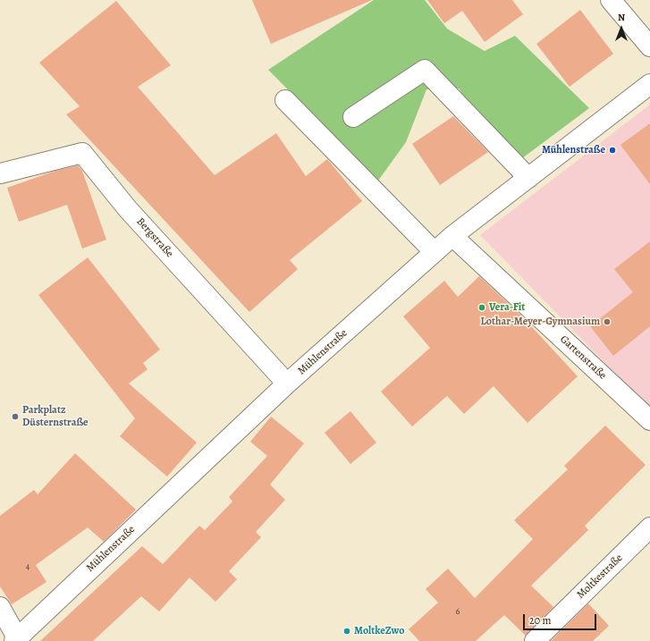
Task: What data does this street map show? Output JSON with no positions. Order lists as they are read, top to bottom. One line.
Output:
{"streets":{"street":["Bergstraße","Mühlenstraße","Gartenstraße","Moltkestraße"]},"crossings":[["Bergstraße","Mühlenstraße"],["Mühlenstraße","Gartenstraße"]],"places":["Mühlenstraße","Vera-Fit","Lothar-Meyer-Gymnasium","Parkplatz Düsternstraße","MoltkeZwo"],"house_numbers":["4","6"],"scale_bar":"20 m","north":"top"}
